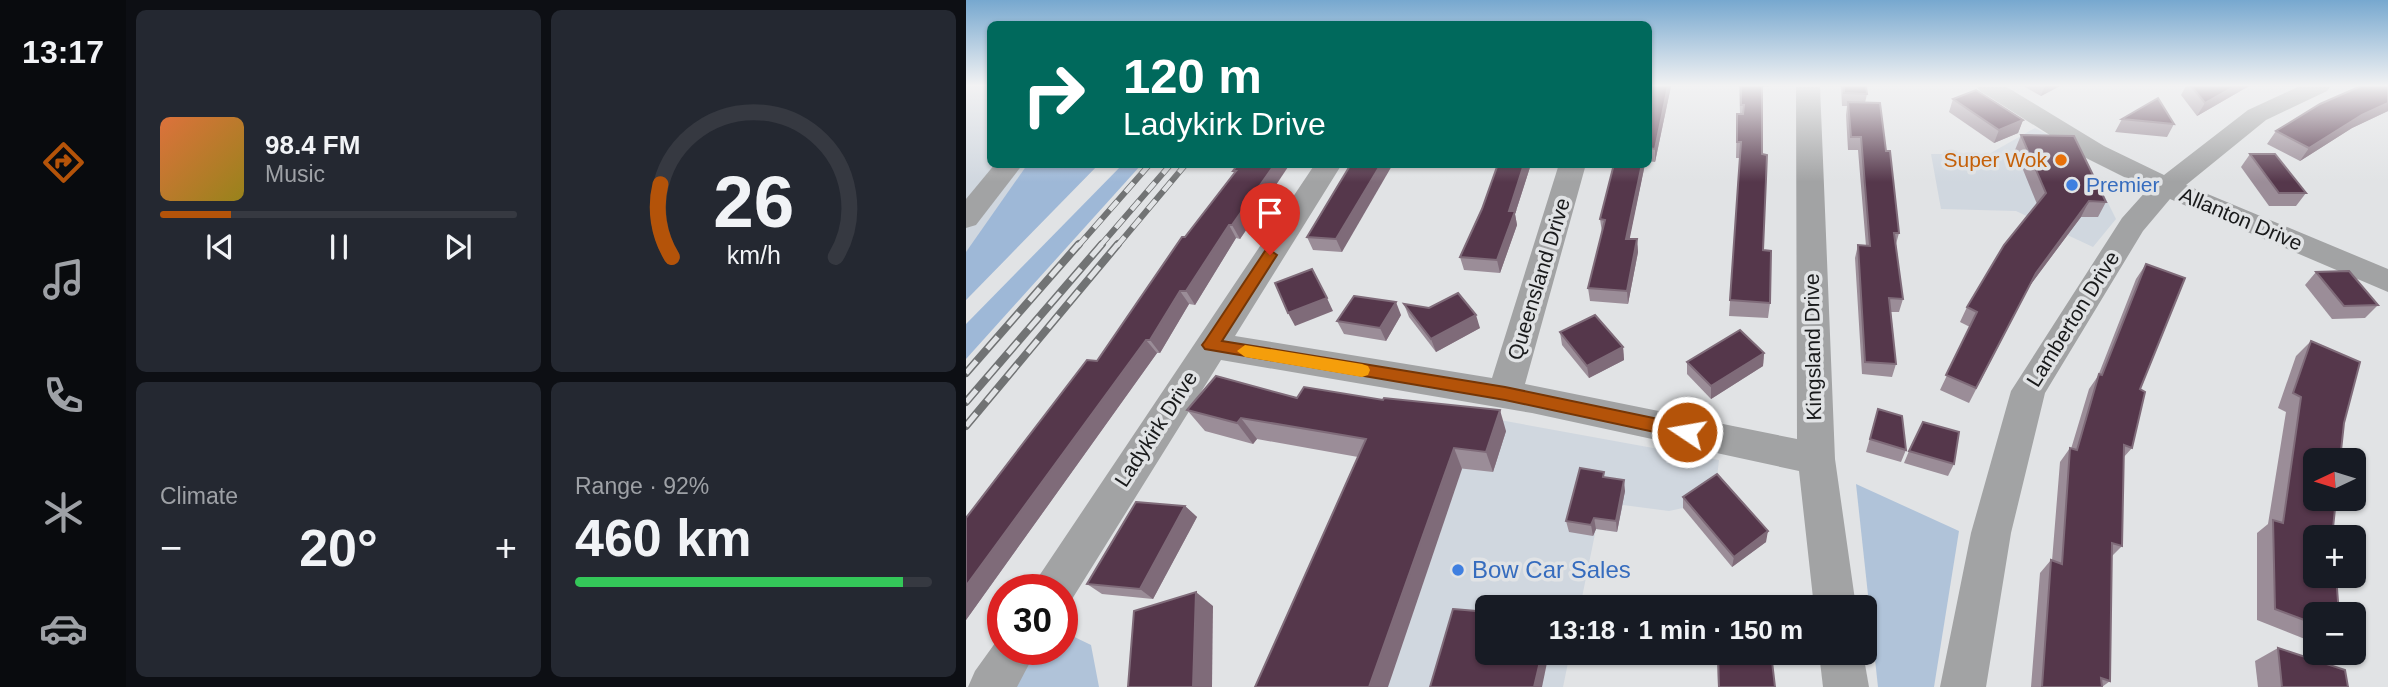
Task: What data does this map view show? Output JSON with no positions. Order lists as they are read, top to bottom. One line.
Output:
{"streets":{"street":["Allanton Drive","Queensland Drive","Lamberton Drive","Kingsland Drive","Ladykirk Drive"]},"crossings":[["Allanton Drive","Lamberton Drive"]],"places":["Super Wok","Premier","Bow Car Sales"],"north":"left","page":{"tabs":"13:17","turn":["120 m","Ladykirk Drive"],"song":["98.4 FM","Music"],"tile":["Climate",["Range · 92%","460 km"]],"map_buttons":["+","−"],"heat":["−","20°","+"],"limit":"30","trip":"13:18 · 1 min · 150 m","gauge":["26","km/h"]}}
